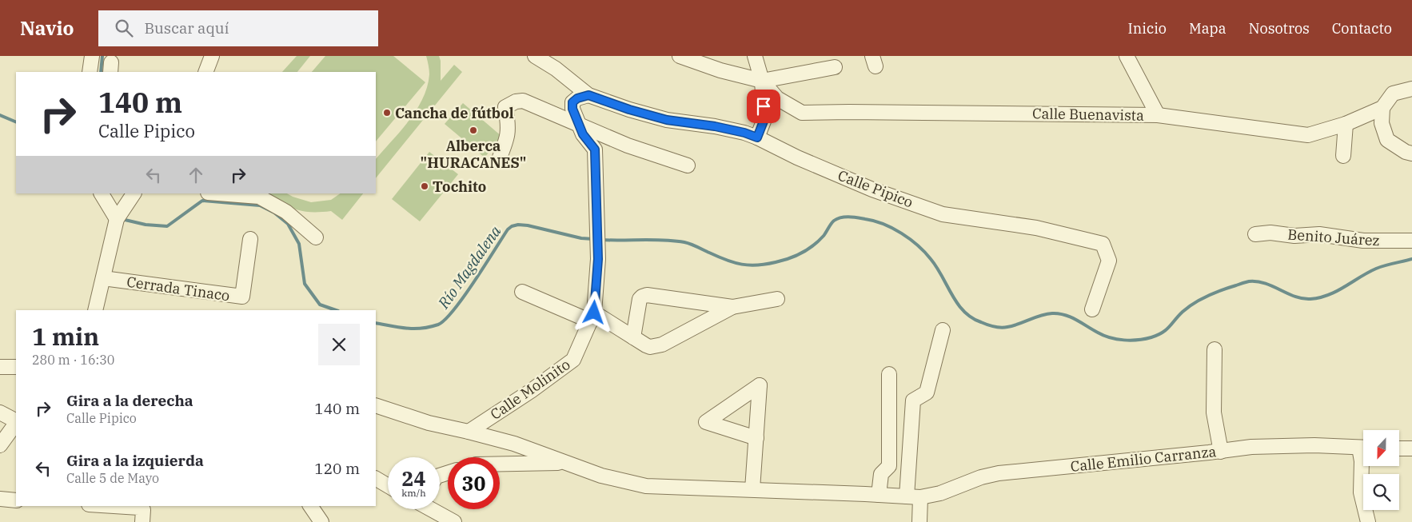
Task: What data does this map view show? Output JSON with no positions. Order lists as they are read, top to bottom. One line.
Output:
{"streets":{"street":["Calle Buenavista","Calle Pipico","Benito Juárez","Cerrada Tinaco","Calle Molinito","Calle Emilio Carranza"]},"crossings":[["Calle Pipico","Calle Molinito"],["Calle Molinito","Calle Emilio Carranza"]],"water":["Río Magdalena"],"places":["Cancha de fútbol","Alberca \"HURACANES\"","Tochito"],"north":"bottom","page":{"header":"Navio","search":"Buscar aquí","nav":["Inicio","Mapa","Nosotros","Contacto"],"turn":["140 m","Calle Pipico"],"heading":["1 min","280 m · 16:30"],"list":[{"name":"Gira a la derecha","note":"Calle Pipico","value":"140 m"},{"name":"Gira a la izquierda","note":"Calle 5 de Mayo","value":"120 m"}],"speed":"24 km/h","limit":"30"}}
